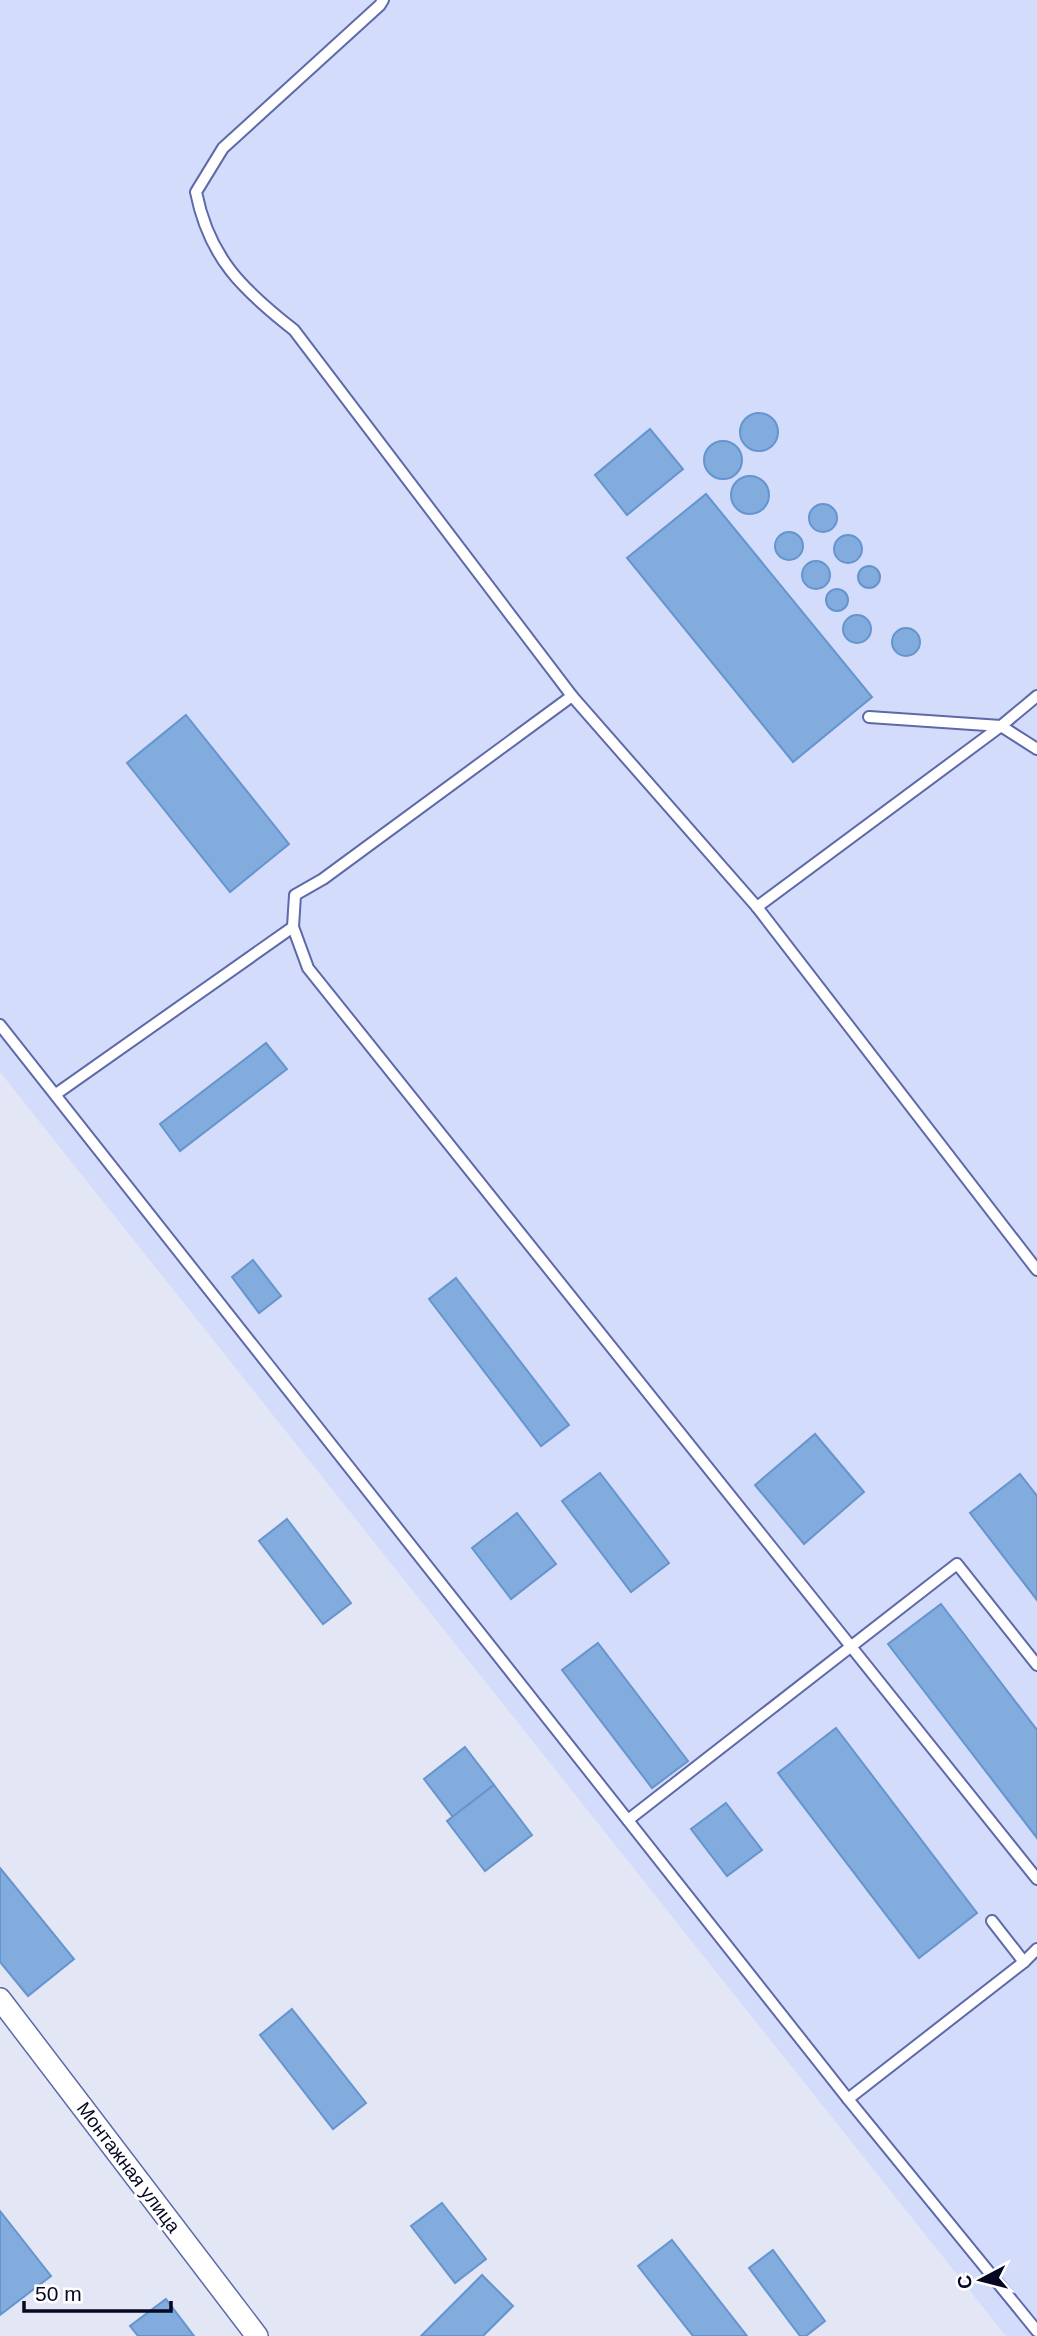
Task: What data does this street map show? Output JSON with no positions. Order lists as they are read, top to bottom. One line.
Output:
{"streets":{"street":["Монтажная улица"]},"scale_bar":"50 m","north":"left"}
